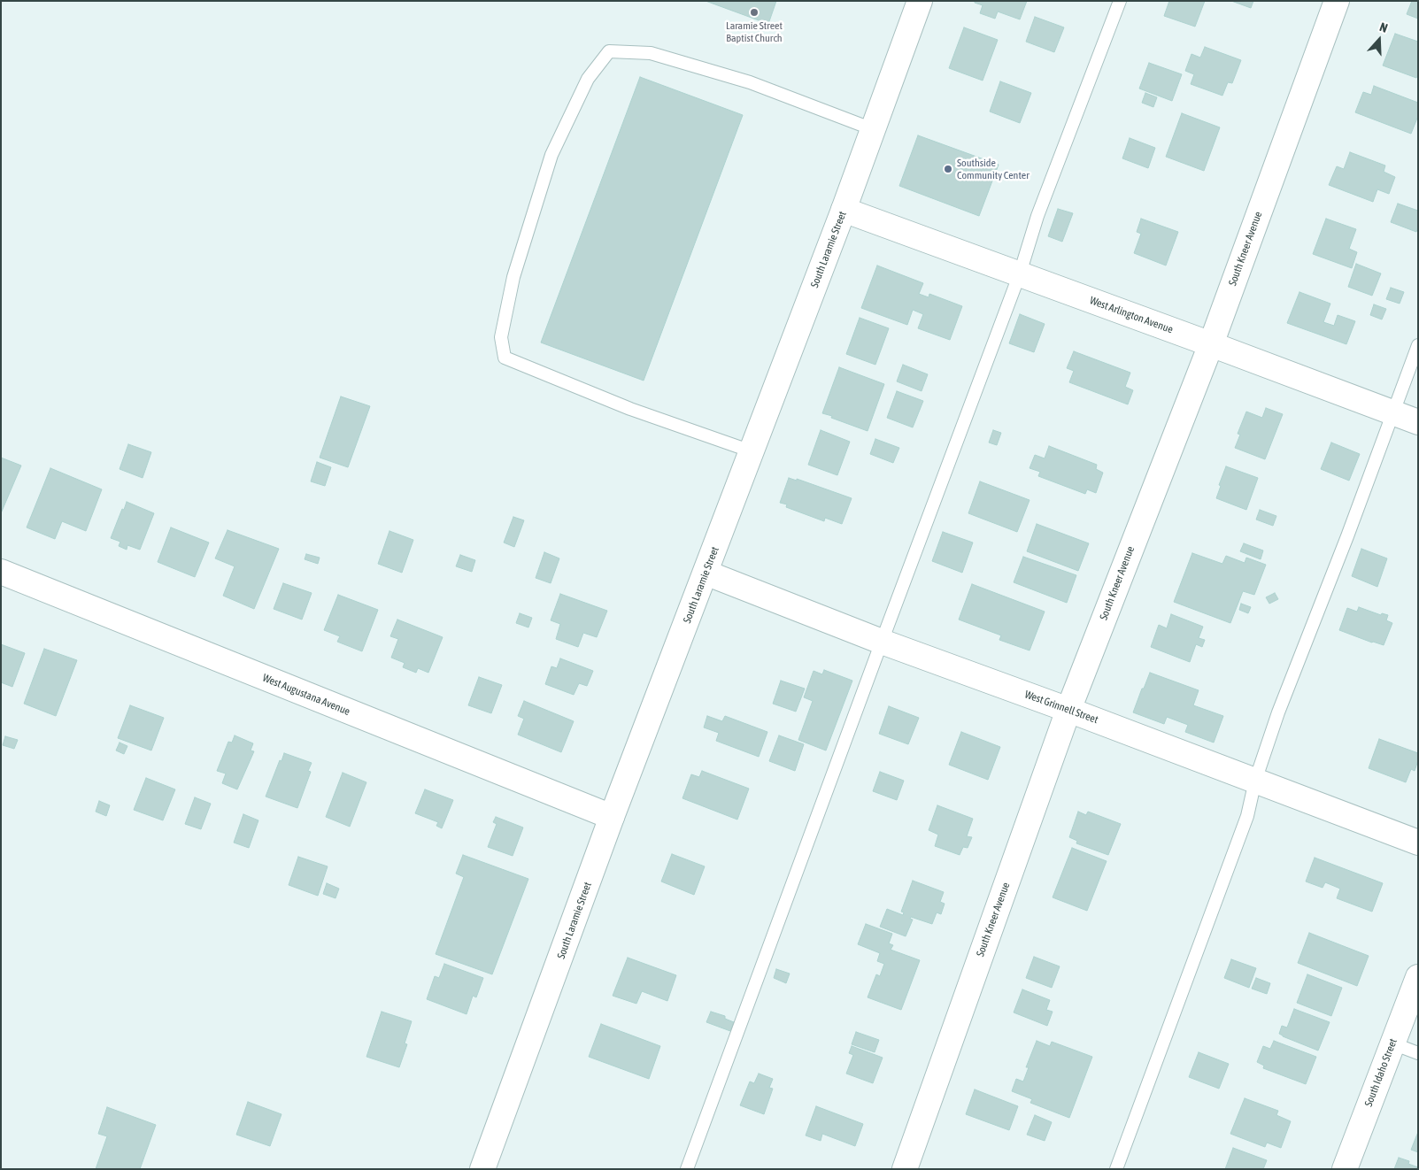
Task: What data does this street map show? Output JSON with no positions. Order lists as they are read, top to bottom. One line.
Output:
{"streets":{"street":["South Kneer Avenue","South Laramie Street","West Arlington Avenue","West Augustana Avenue","West Grinnell Street","South Idaho Street"]},"crossings":[["South Kneer Avenue","West Arlington Avenue"],["South Kneer Avenue","West Grinnell Street"],["South Laramie Street","West Arlington Avenue"],["South Laramie Street","West Augustana Avenue"],["South Laramie Street","West Grinnell Street"]],"places":["Laramie Street Baptist Church","Southside Community Center"],"north":"top"}
